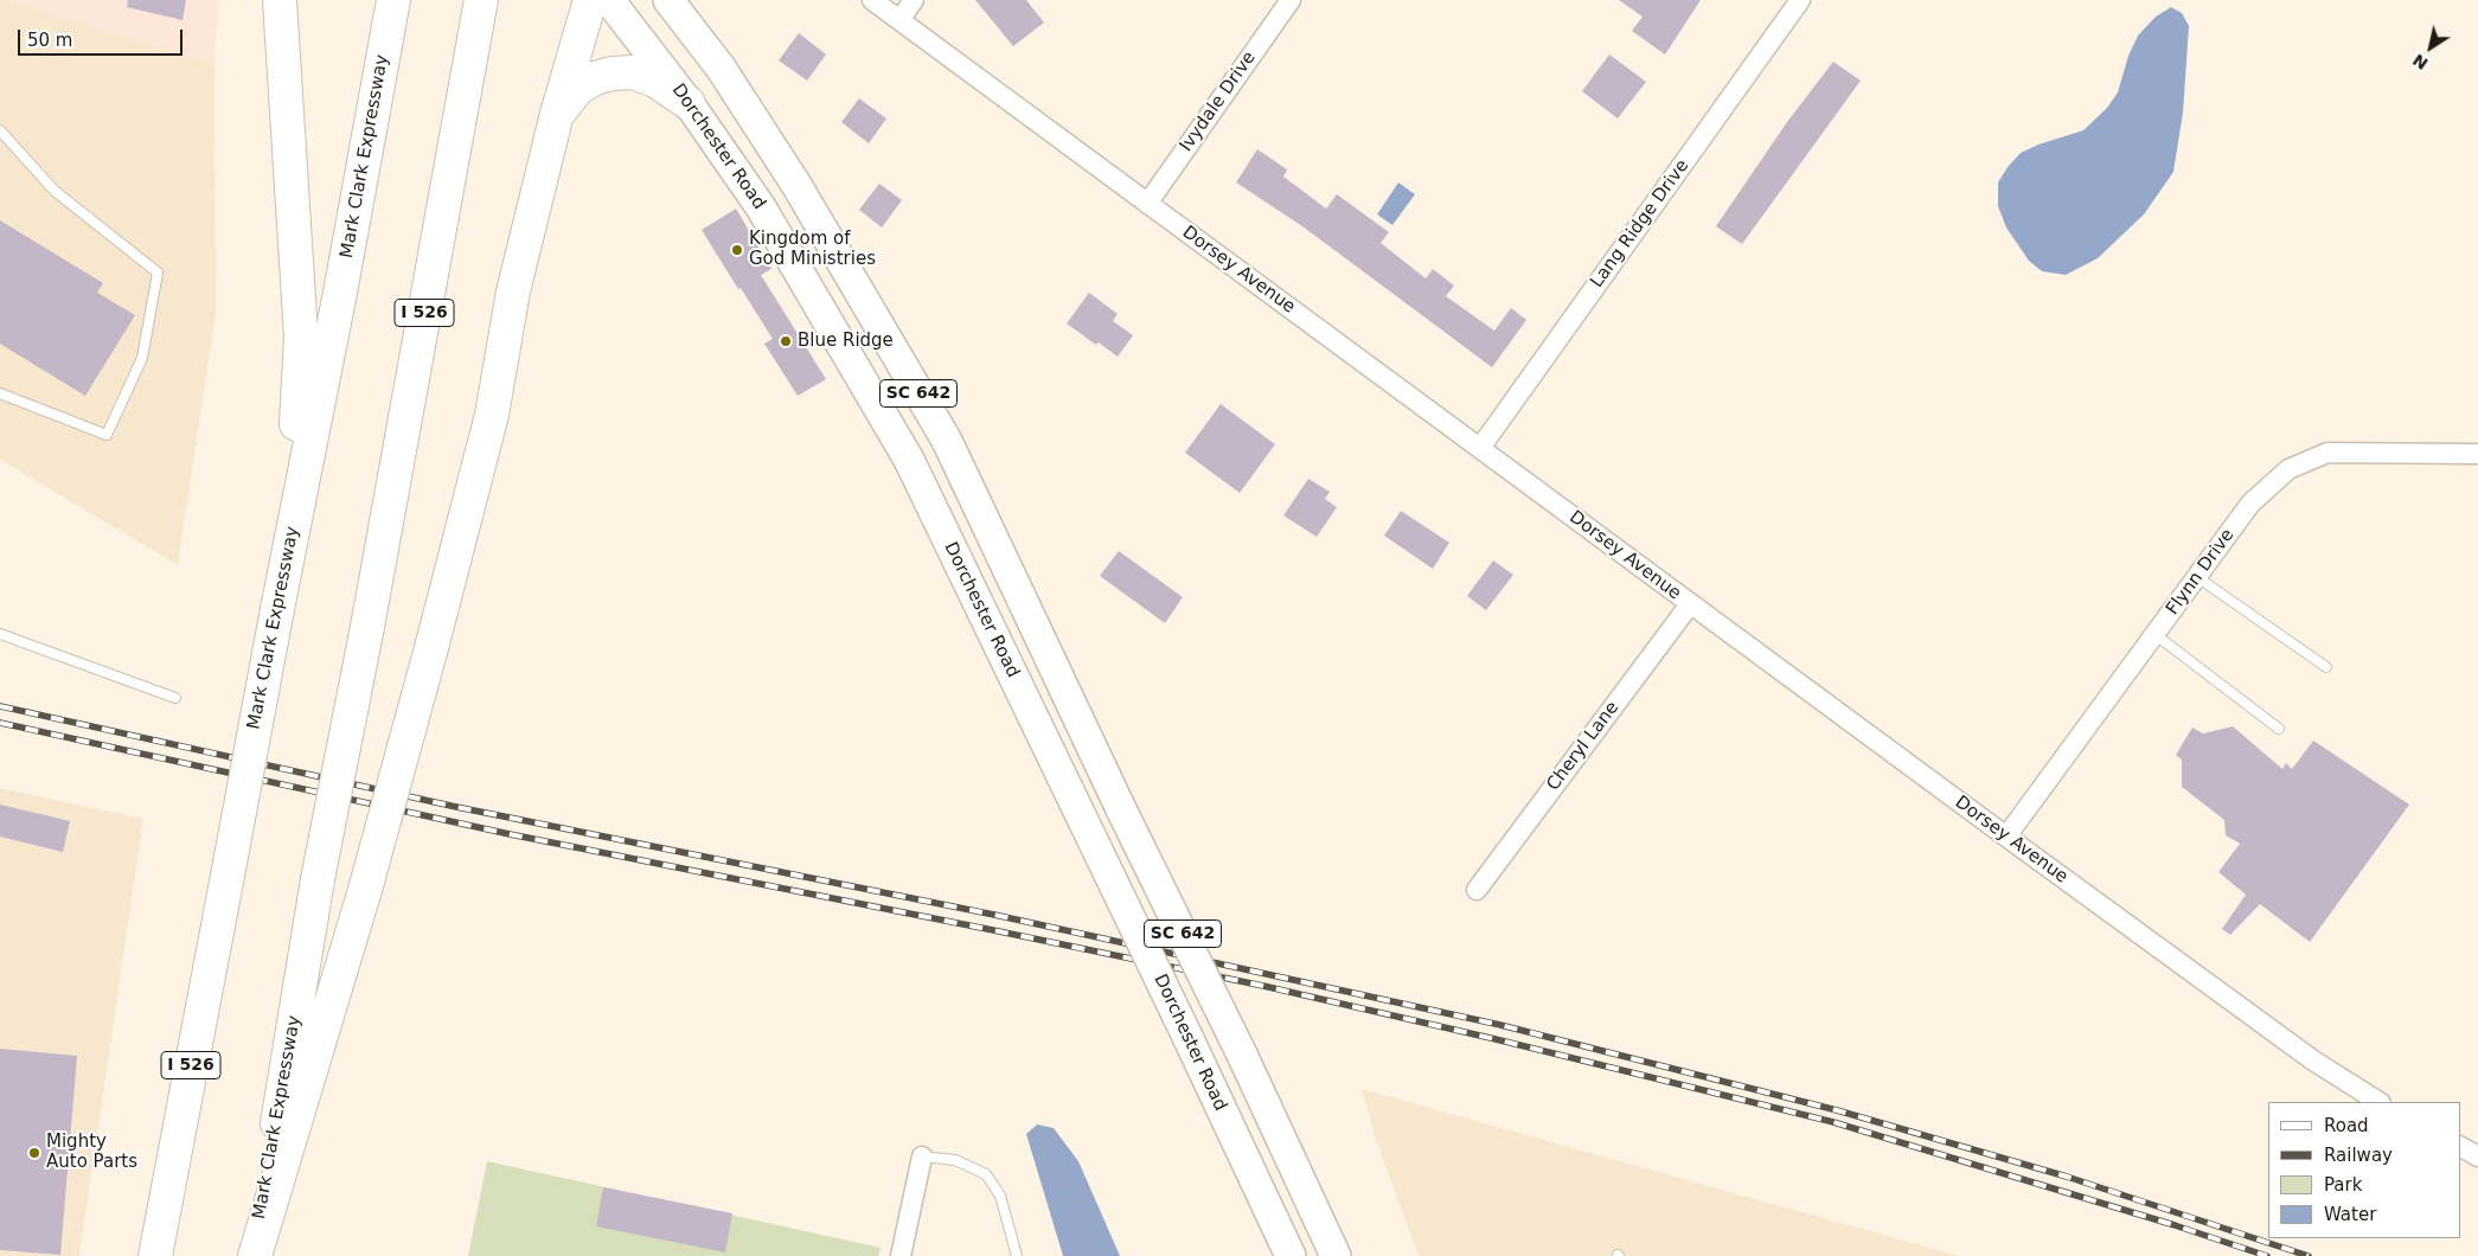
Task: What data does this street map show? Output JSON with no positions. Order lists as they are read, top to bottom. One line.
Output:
{"streets":{"highway":["Mark Clark Expressway","I 526"],"main road":["Dorchester Road","SC 642"],"street":["Ivydale Drive","Lang Ridge Drive","Dorsey Avenue","Flynn Drive","Cheryl Lane"]},"crossings":[["Ivydale Drive","Dorsey Avenue"],["Lang Ridge Drive","Dorsey Avenue"],["Dorsey Avenue","Flynn Drive"],["Dorsey Avenue","Cheryl Lane"]],"places":["Kingdom of God Ministries","Blue Ridge","Mighty Auto Parts"],"legend":["Road","Railway","Park","Water"],"scale_bar":"50 m","north":"bottom left"}
